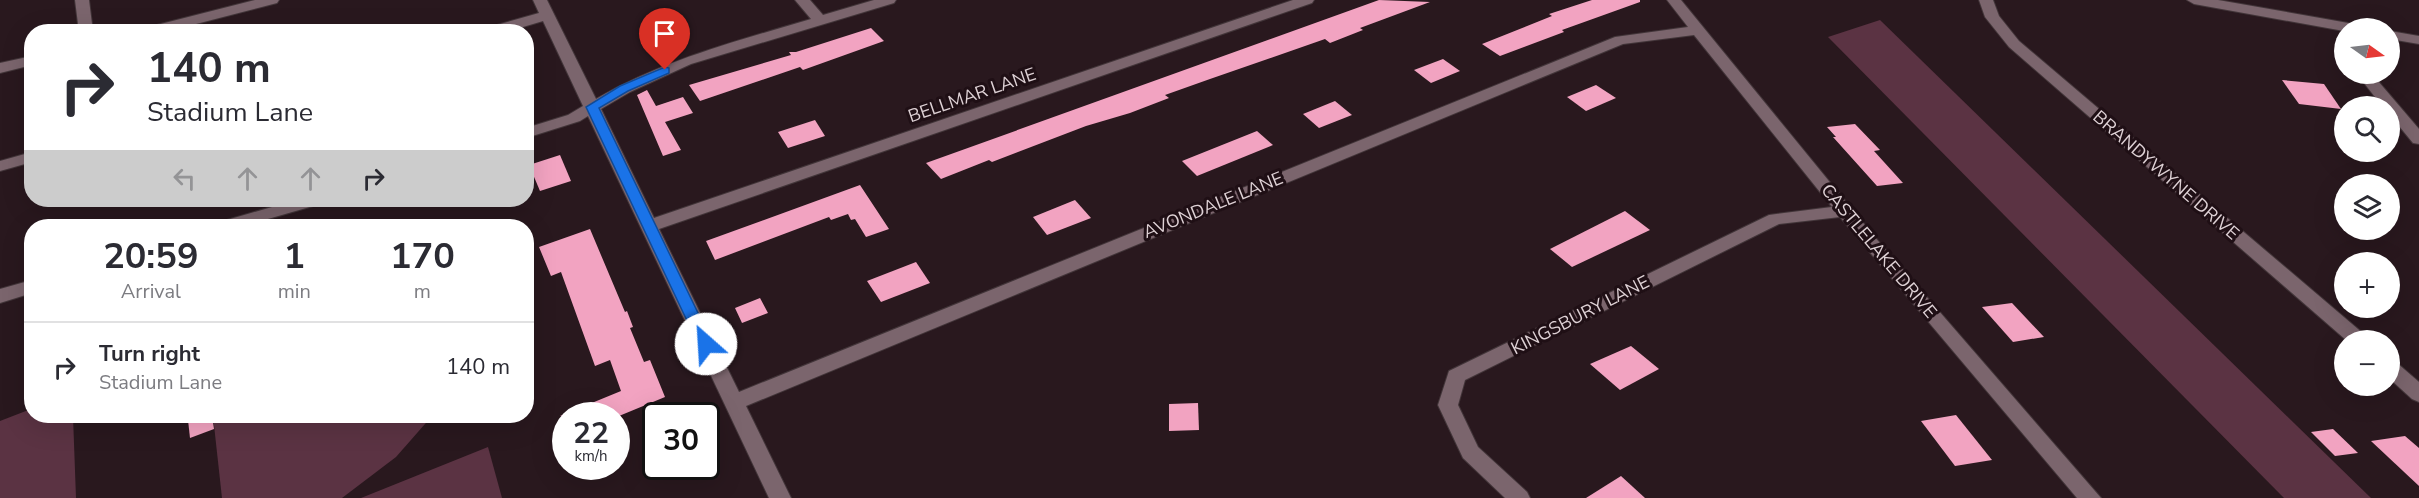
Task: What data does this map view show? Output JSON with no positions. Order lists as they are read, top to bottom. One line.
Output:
{"streets":{"street":["BELLMAR LANE","BRANDYWYNE DRIVE","AVONDALE LANE","CASTLELAKE DRIVE","KINGSBURY LANE"]},"crossings":[["AVONDALE LANE","CASTLELAKE DRIVE"],["CASTLELAKE DRIVE","KINGSBURY LANE"]],"north":"right","page":{"map_buttons":["+","−"],"turn":["140 m","Stadium Lane"],"eta":["20:59","Arrival","1","min","170","m"],"list":[{"name":"Turn right","note":"Stadium Lane","value":"140 m"}],"speed":"22 km/h","limit":"30"}}
